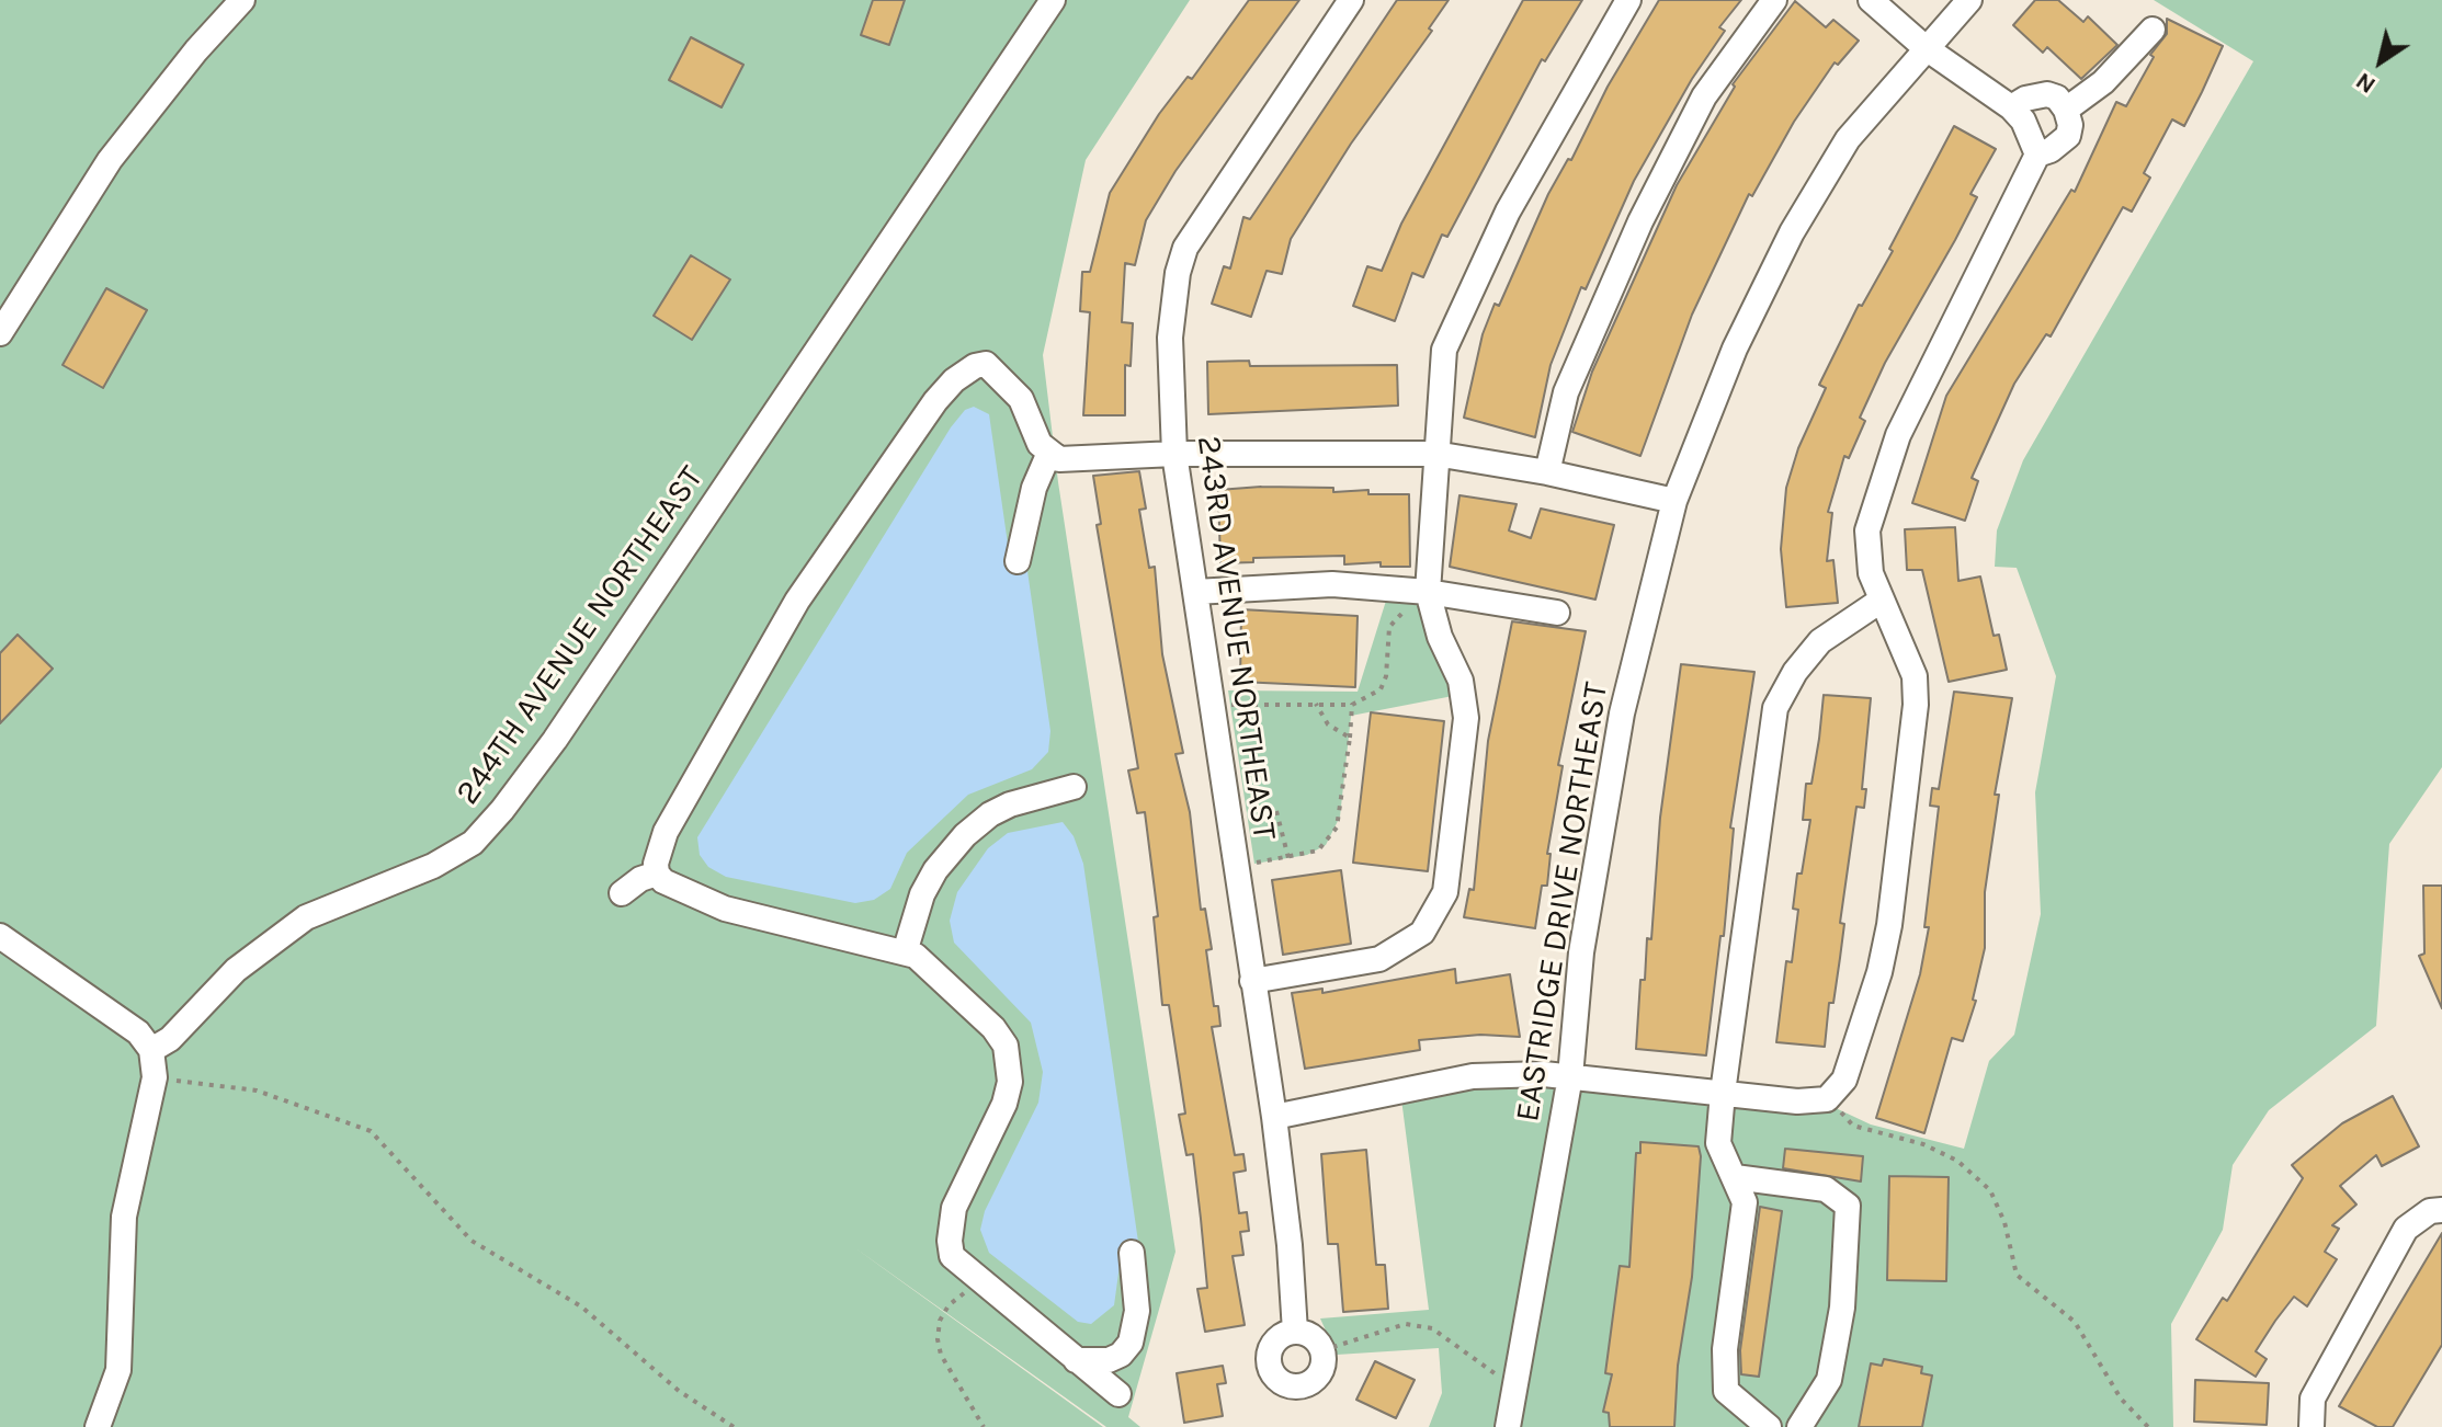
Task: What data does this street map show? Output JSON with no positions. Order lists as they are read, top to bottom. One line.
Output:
{"streets":{"street":["244TH AVENUE NORTHEAST","243RD AVENUE NORTHEAST","EASTRIDGE DRIVE NORTHEAST"]},"north":"bottom left"}
